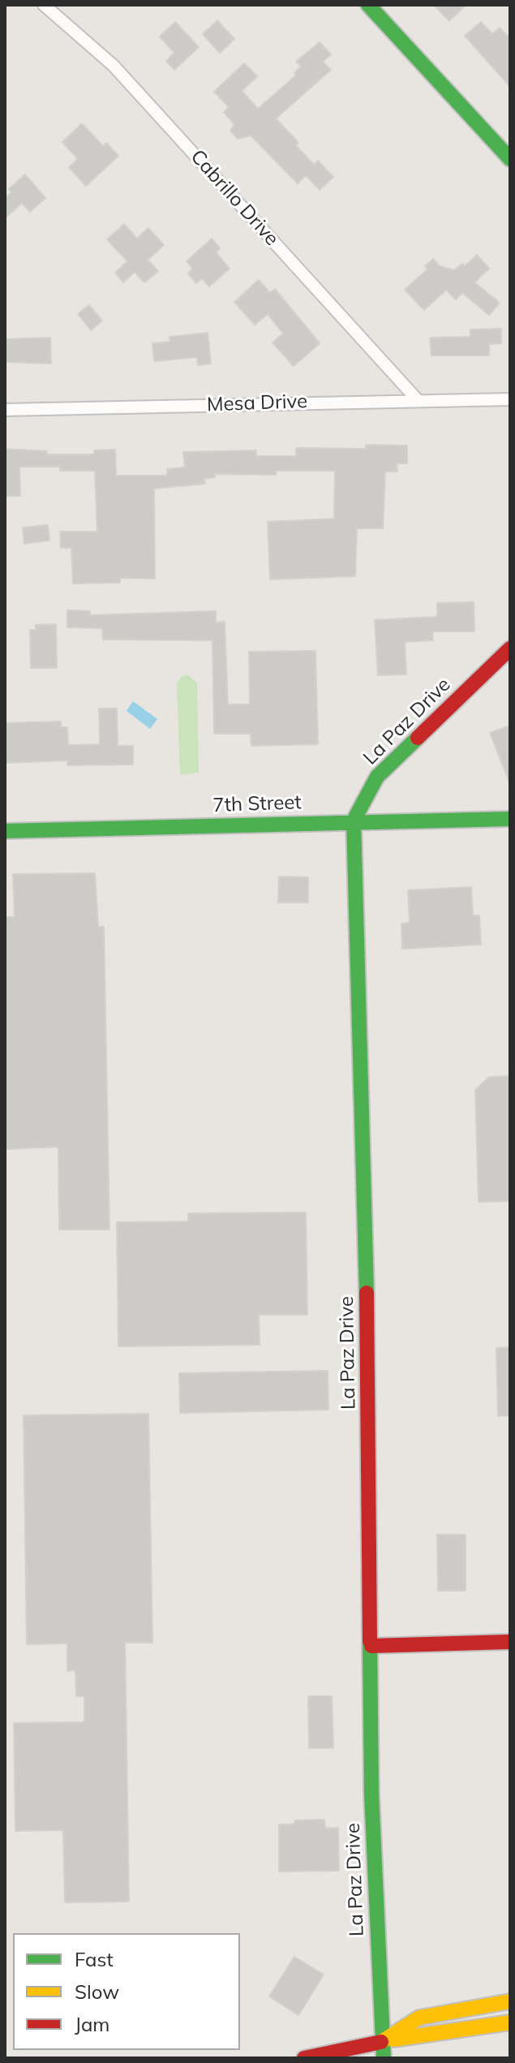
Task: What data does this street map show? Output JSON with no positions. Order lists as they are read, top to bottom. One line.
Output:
{"streets":{"main road":["La Paz Drive","7th Street"],"street":["Cabrillo Drive","Mesa Drive"]},"crossings":[["Cabrillo Drive","Mesa Drive"],["La Paz Drive","7th Street"]],"legend":["Fast","Slow","Jam"]}
